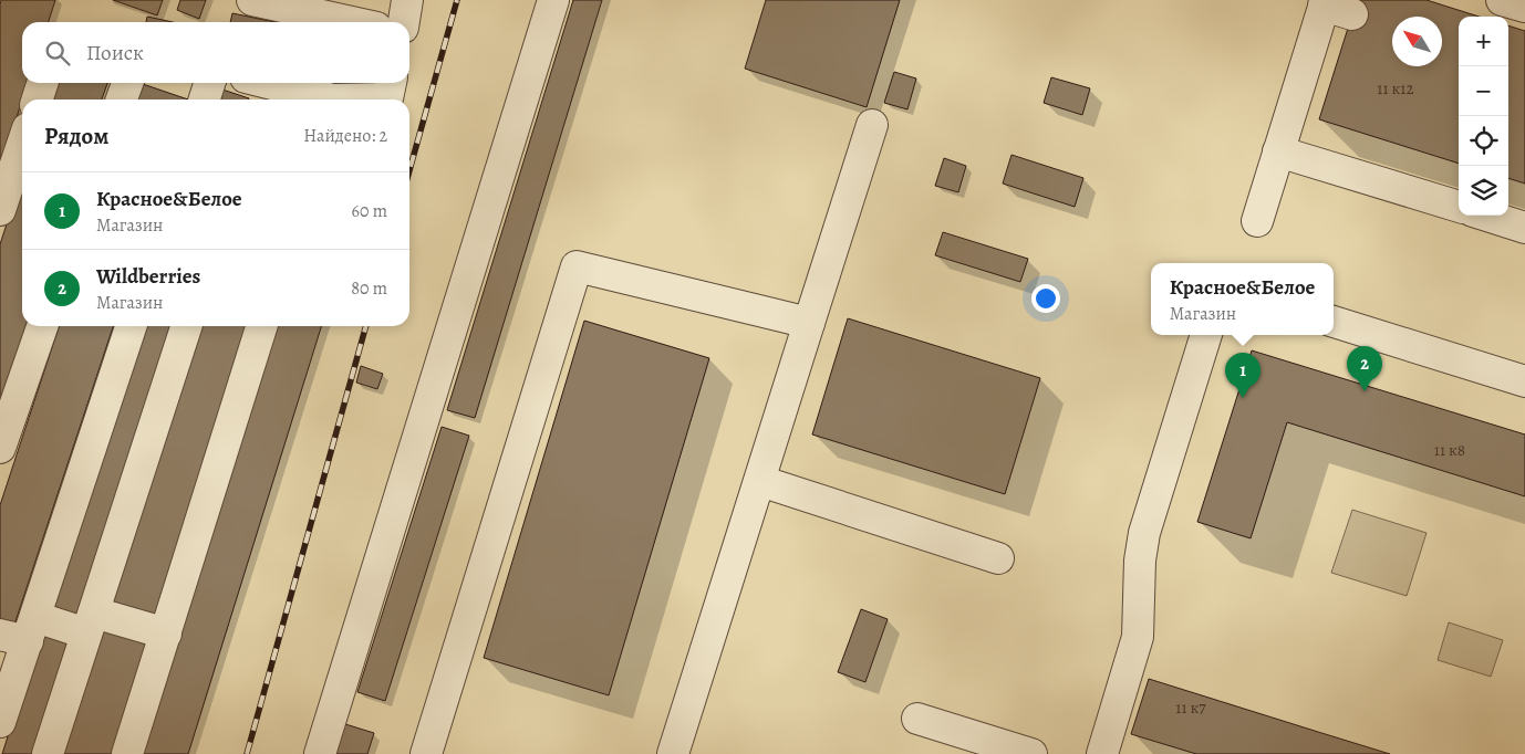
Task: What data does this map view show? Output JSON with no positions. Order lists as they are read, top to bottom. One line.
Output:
{"house_numbers":["11 к12","11 к8","11 к7"],"north":"top left","page":{"map_buttons":["+","−"],"search":"Поиск","heading":["Рядом","Найдено: 2"],"list":[{"mark":"1","name":"Красное&Белое","note":"Магазин","value":"60 m"},{"mark":"2","name":"Wildberries","note":"Магазин","value":"80 m"}],"popup":["Красное&Белое","Магазин"],"pins":["2","1"]}}
